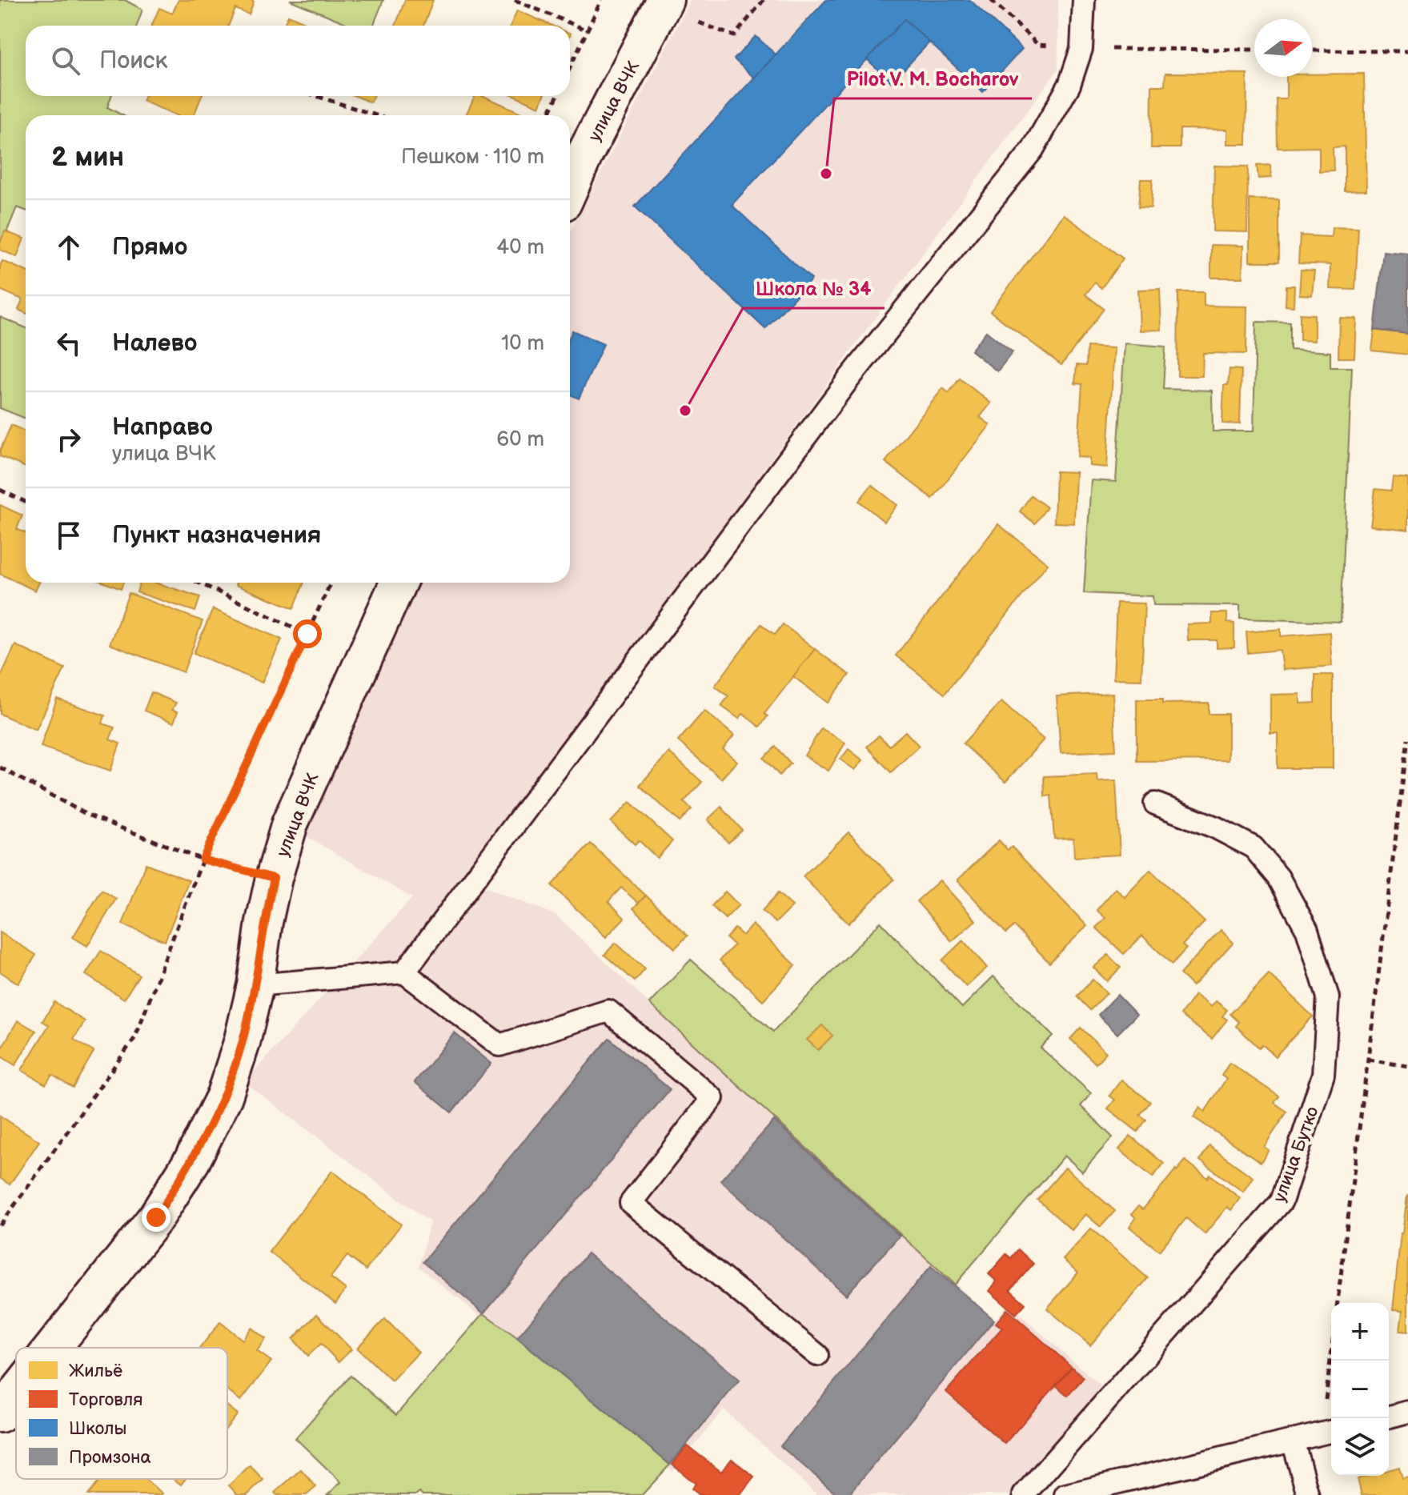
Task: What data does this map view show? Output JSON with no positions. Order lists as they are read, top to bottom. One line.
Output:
{"streets":{"main road":["улица ВЧК"],"lane":["улица Бутко"]},"places":["Pilot V. M. Bocharov","Школа № 34"],"legend":["Жильё","Торговля","Школы","Промзона"],"north":"right","page":{"search":"Поиск","heading":["2 мин","Пешком · 110 m"],"list":[["Прямо","40 m"],["Налево","10 m"],["Направо","улица ВЧК","60 m"],"Пункт назначения"],"map_buttons":["+","−"]}}
